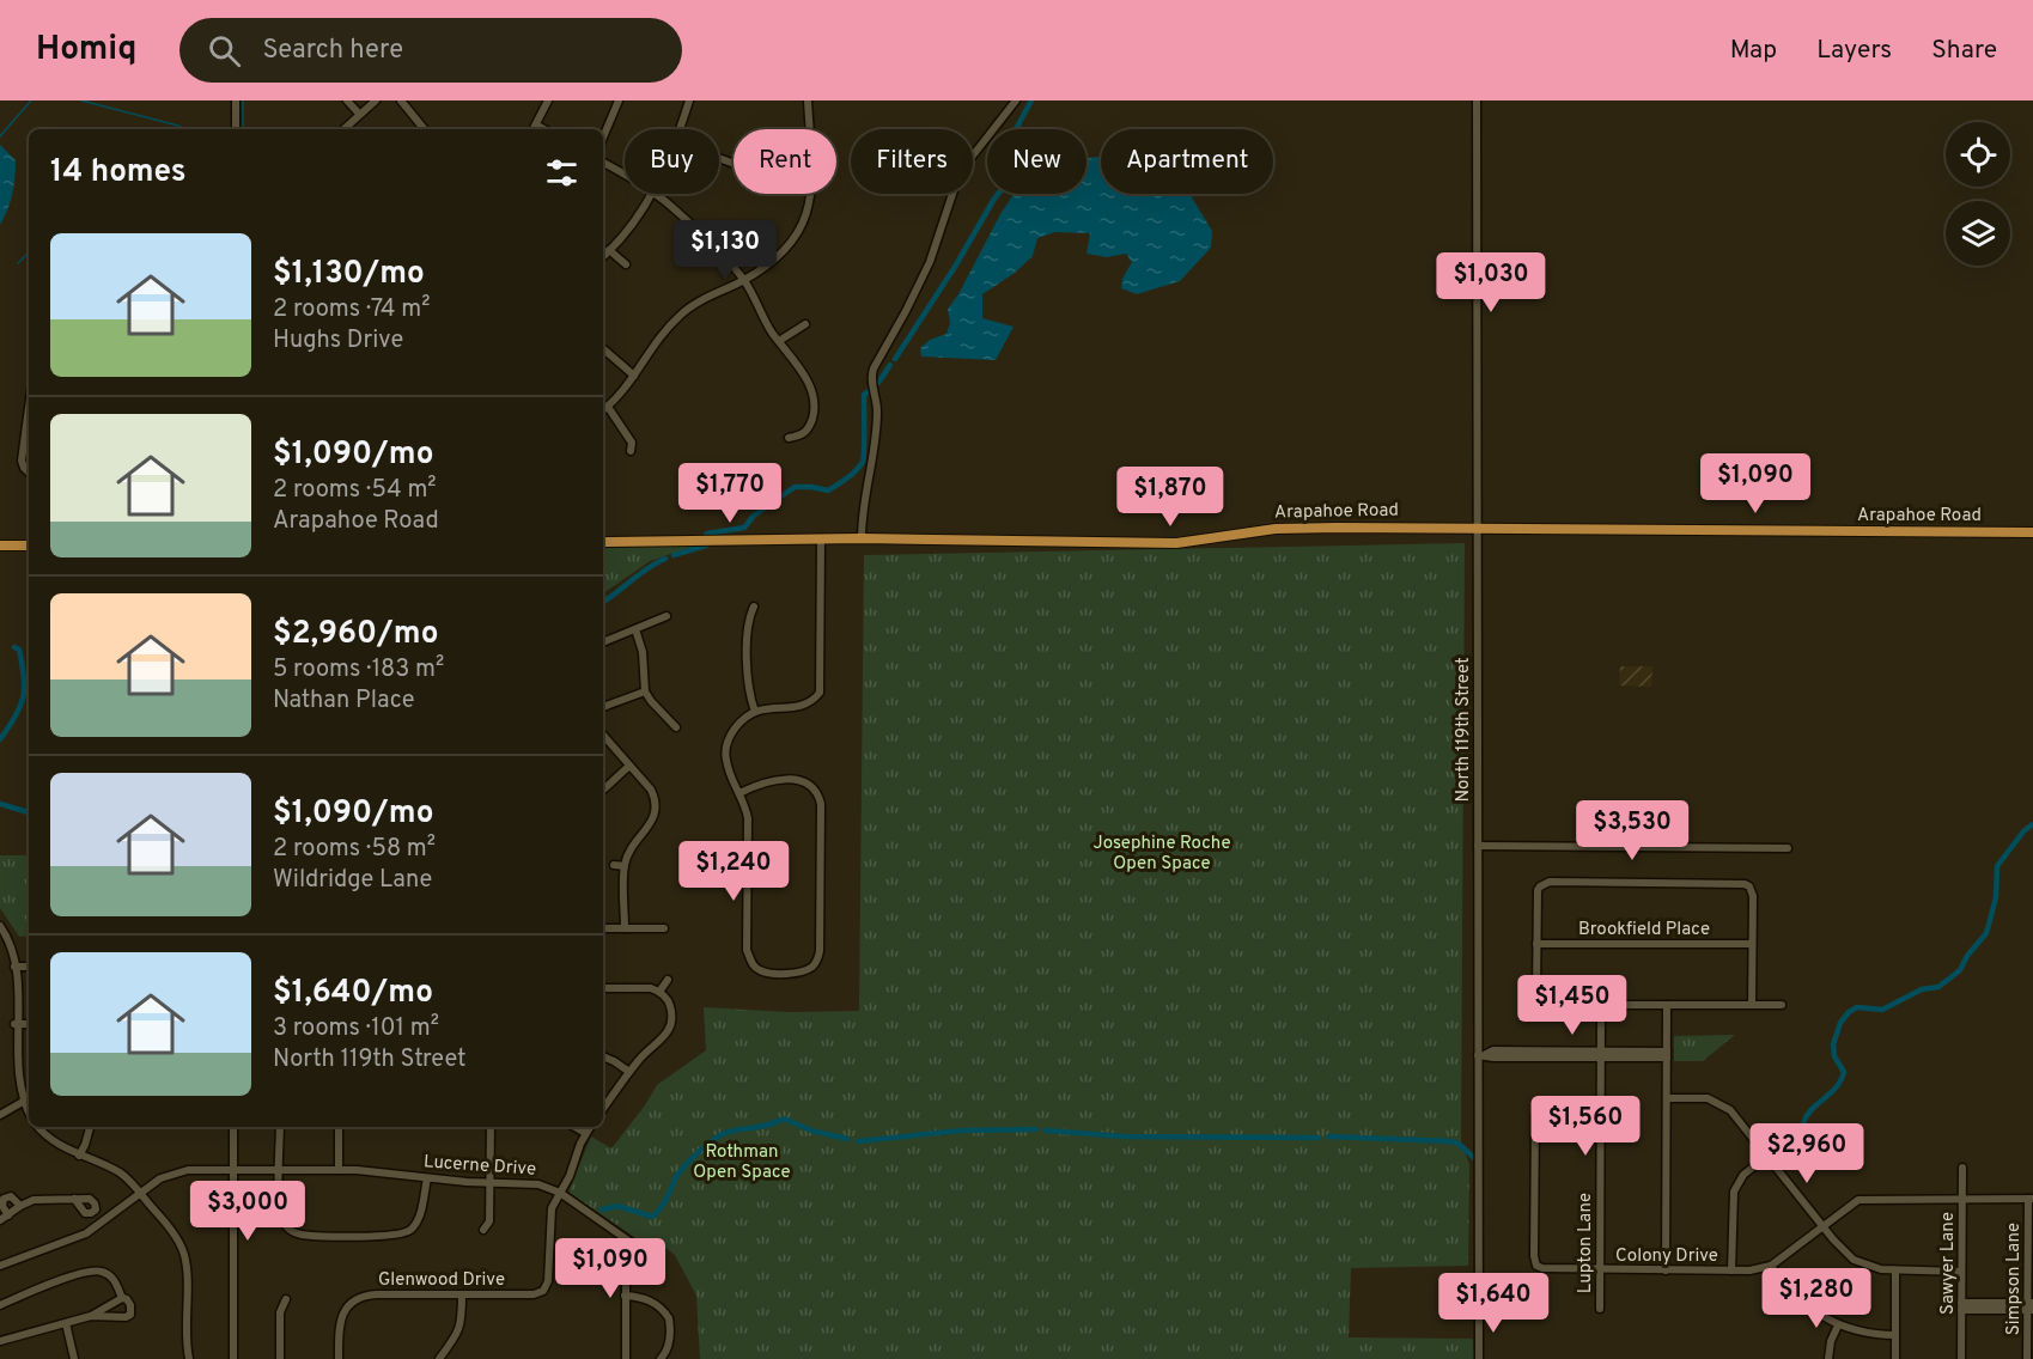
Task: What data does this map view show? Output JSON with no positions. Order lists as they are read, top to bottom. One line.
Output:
{"streets":{"main road":["Arapahoe Road"],"street":["North 119th Street","Brookfield Place","Lucerne Drive","Lupton Lane","Colony Drive","Sawyer Lane","Simpson Lane","Glenwood Drive"]},"crossings":[["Arapahoe Road","North 119th Street"],["Lucerne Drive","Glenwood Drive"],["Lupton Lane","Colony Drive"]],"parks":["Josephine Roche Open Space","Rothman Open Space"],"page":{"header":"Homiq","search":"Search here","nav":["Map","Layers","Share"],"chip":["Buy","Rent","Filters","New","Apartment"],"heading":"14 homes","list":[{"name":"$1,130/mo","note":"2 rooms · 74 m² · Hughs Drive"},{"name":"$1,090/mo","note":"2 rooms · 54 m² · Arapahoe Road"},{"name":"$2,960/mo","note":"5 rooms · 183 m² · Nathan Place"},{"name":"$1,090/mo","note":"2 rooms · 58 m² · Wildridge Lane"},{"name":"$1,640/mo","note":"3 rooms · 101 m² · North 119th Street"}],"price":["$1,130","$1,030","$1,090","$1,770","$1,870","$3,530","$1,240","$1,450","$1,560","$2,960","$3,000","$1,090","$1,280","$1,640"]}}
